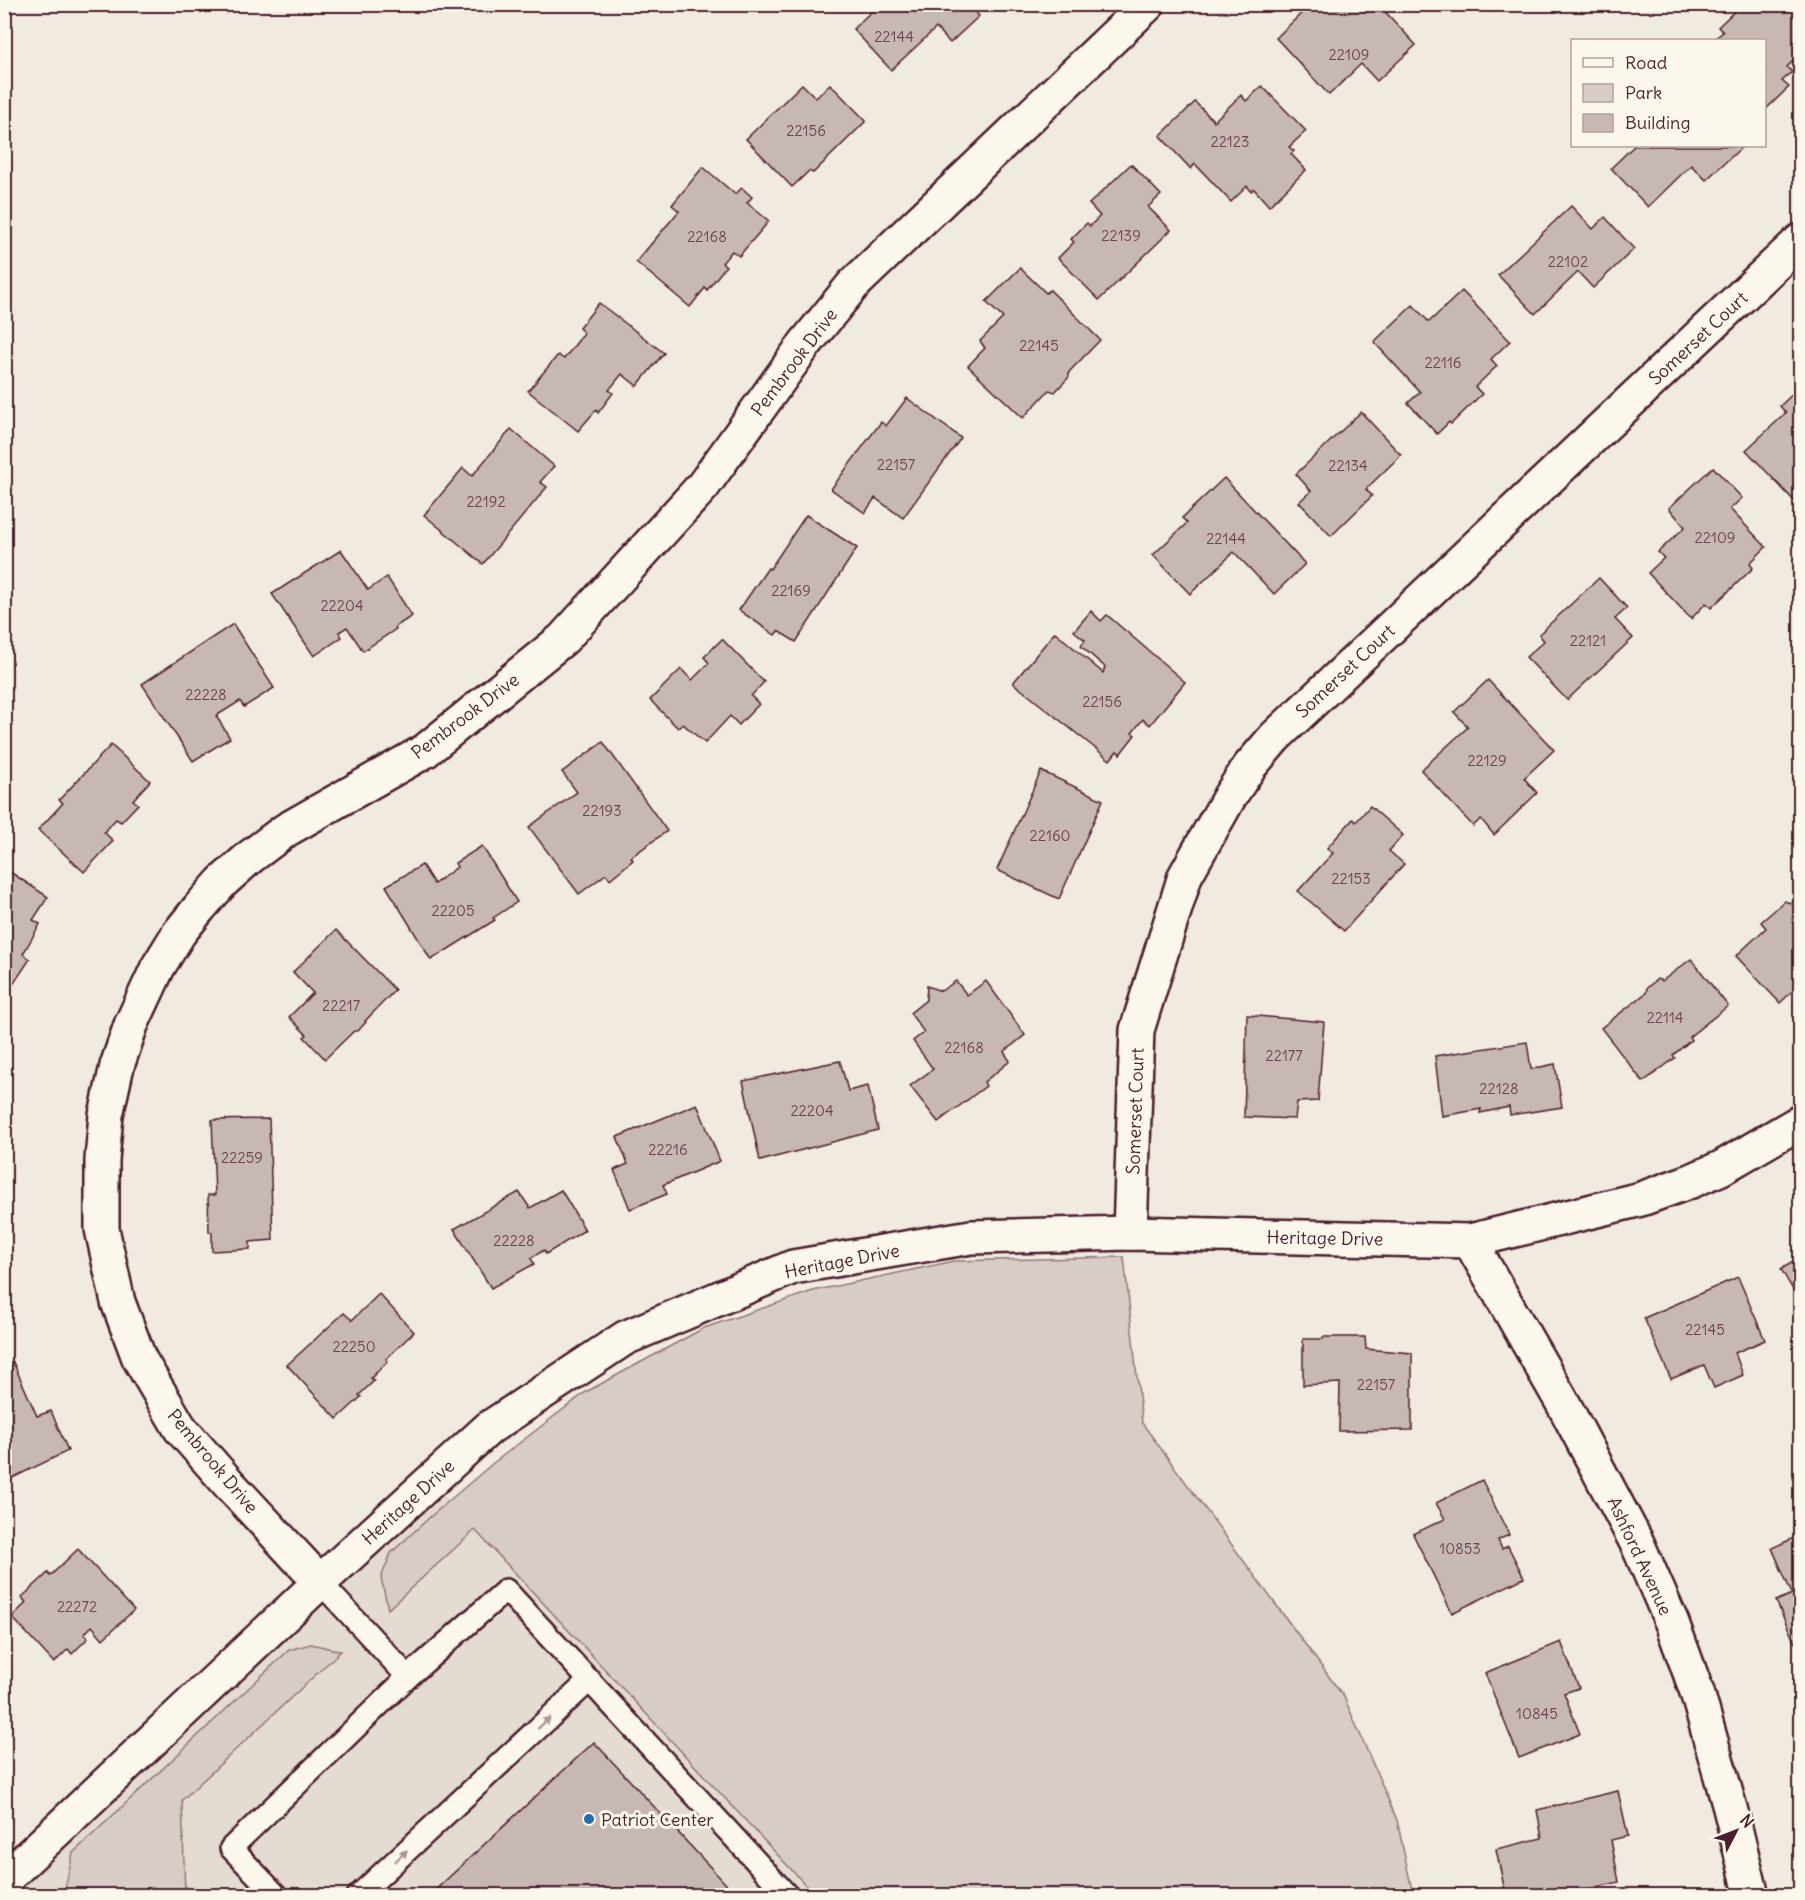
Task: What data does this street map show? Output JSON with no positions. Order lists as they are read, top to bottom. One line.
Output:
{"streets":{"street":["Somerset Court","Pembrook Drive","Heritage Drive","Ashford Avenue"]},"crossings":[["Somerset Court","Heritage Drive"],["Pembrook Drive","Heritage Drive"],["Heritage Drive","Ashford Avenue"]],"places":["Patriot Center"],"house_numbers":["22144","22109","22156","22123","22139","22168","22102","22145","22116","22157","22134","22192","22109","22144","22169","22204","22121","22228","22156","22129","22193","22160","22153","22205","22217","22114","22168","22177","22128","22204","22216","22259","22228","22145","22250","22157","10853","22272","10845"],"legend":["Road","Park","Building"],"north":"top right"}
